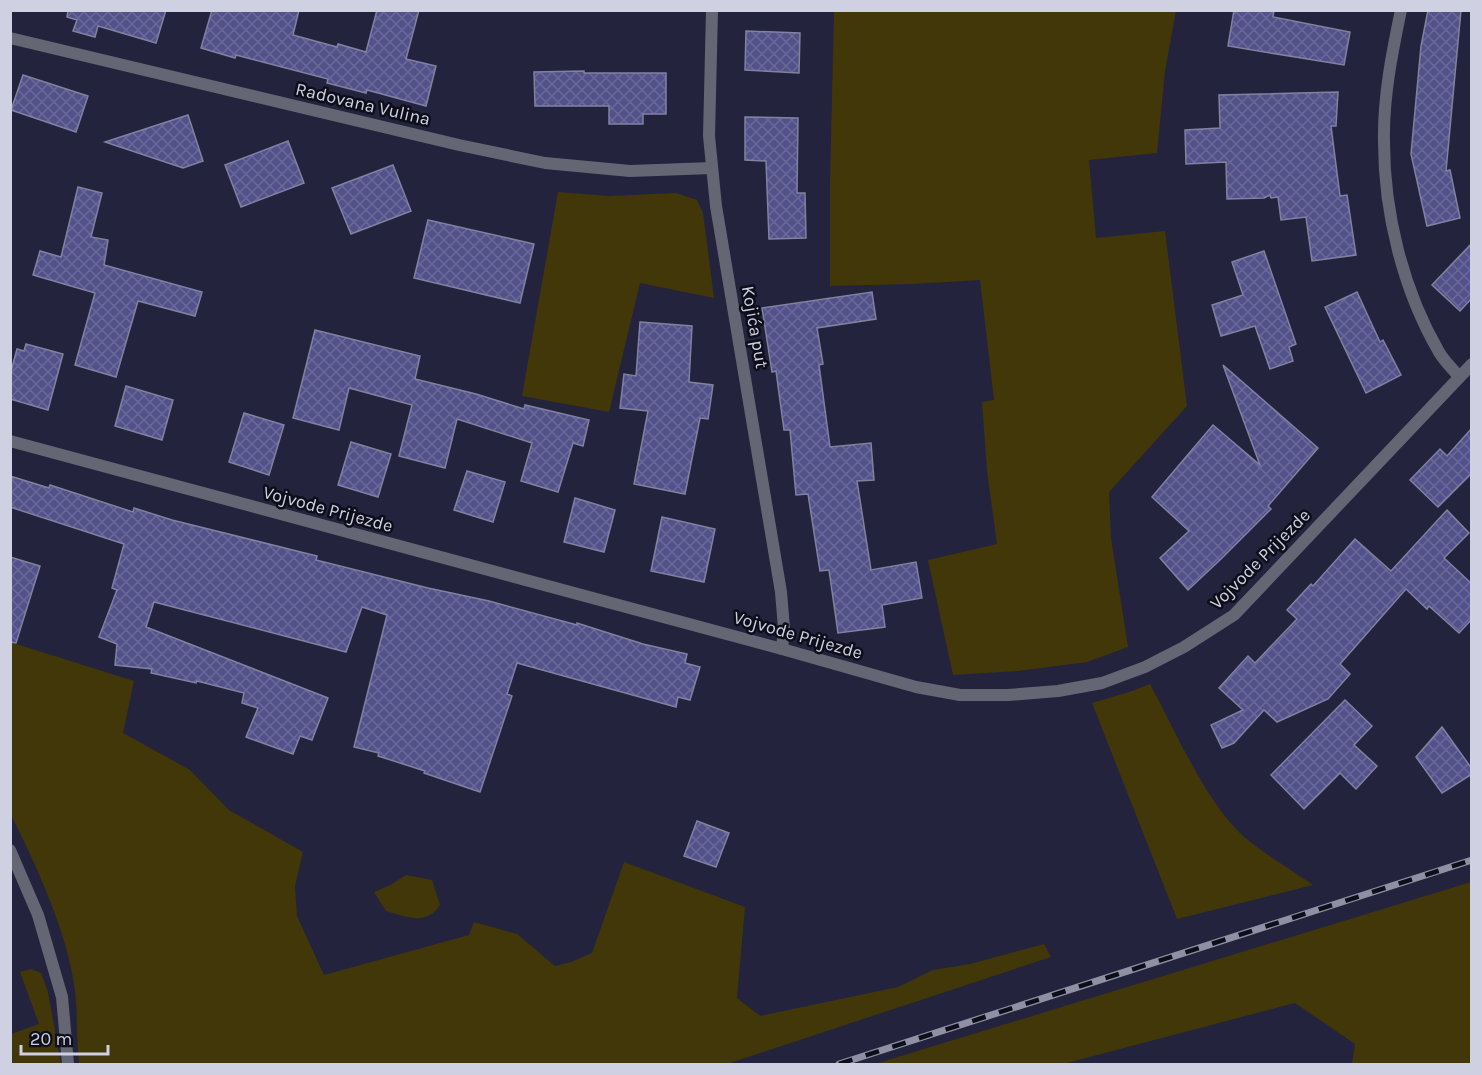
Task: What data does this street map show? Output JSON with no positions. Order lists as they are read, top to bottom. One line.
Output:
{"streets":{"street":["Radovana Vulina","Kojića put","Vojvode Prijezde"]},"crossings":[["Radovana Vulina","Kojića put"],["Kojića put","Vojvode Prijezde"]],"scale_bar":"20 m"}
